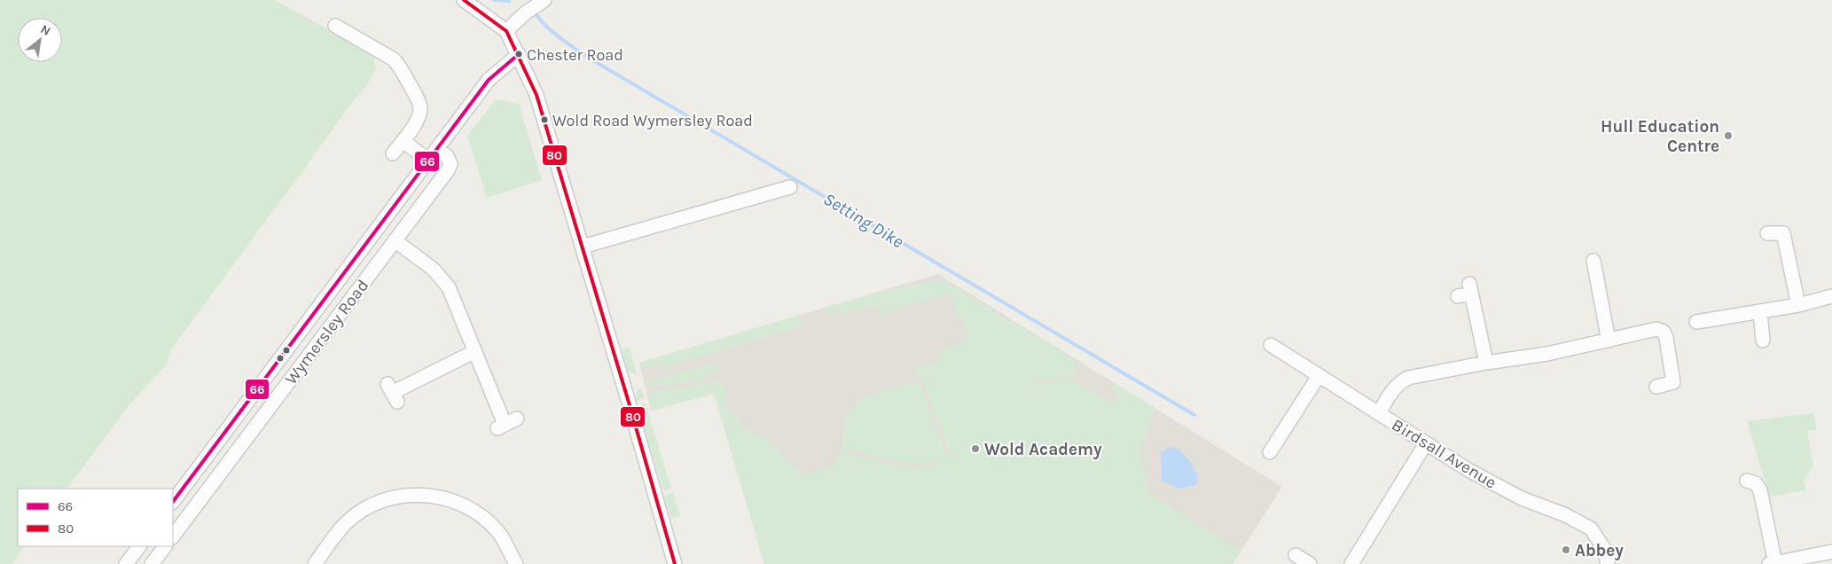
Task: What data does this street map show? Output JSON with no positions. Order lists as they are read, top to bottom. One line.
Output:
{"streets":{"street":["Wymersley Road","Birdsall Avenue"]},"water":["Setting Dike"],"places":["Chester Road","Wold Road Wymersley Road","Hull Education Centre","Wold Academy","Abbey"],"lines":["transit line 80","transit line 66"],"legend":["66","80"],"north":"top right"}
